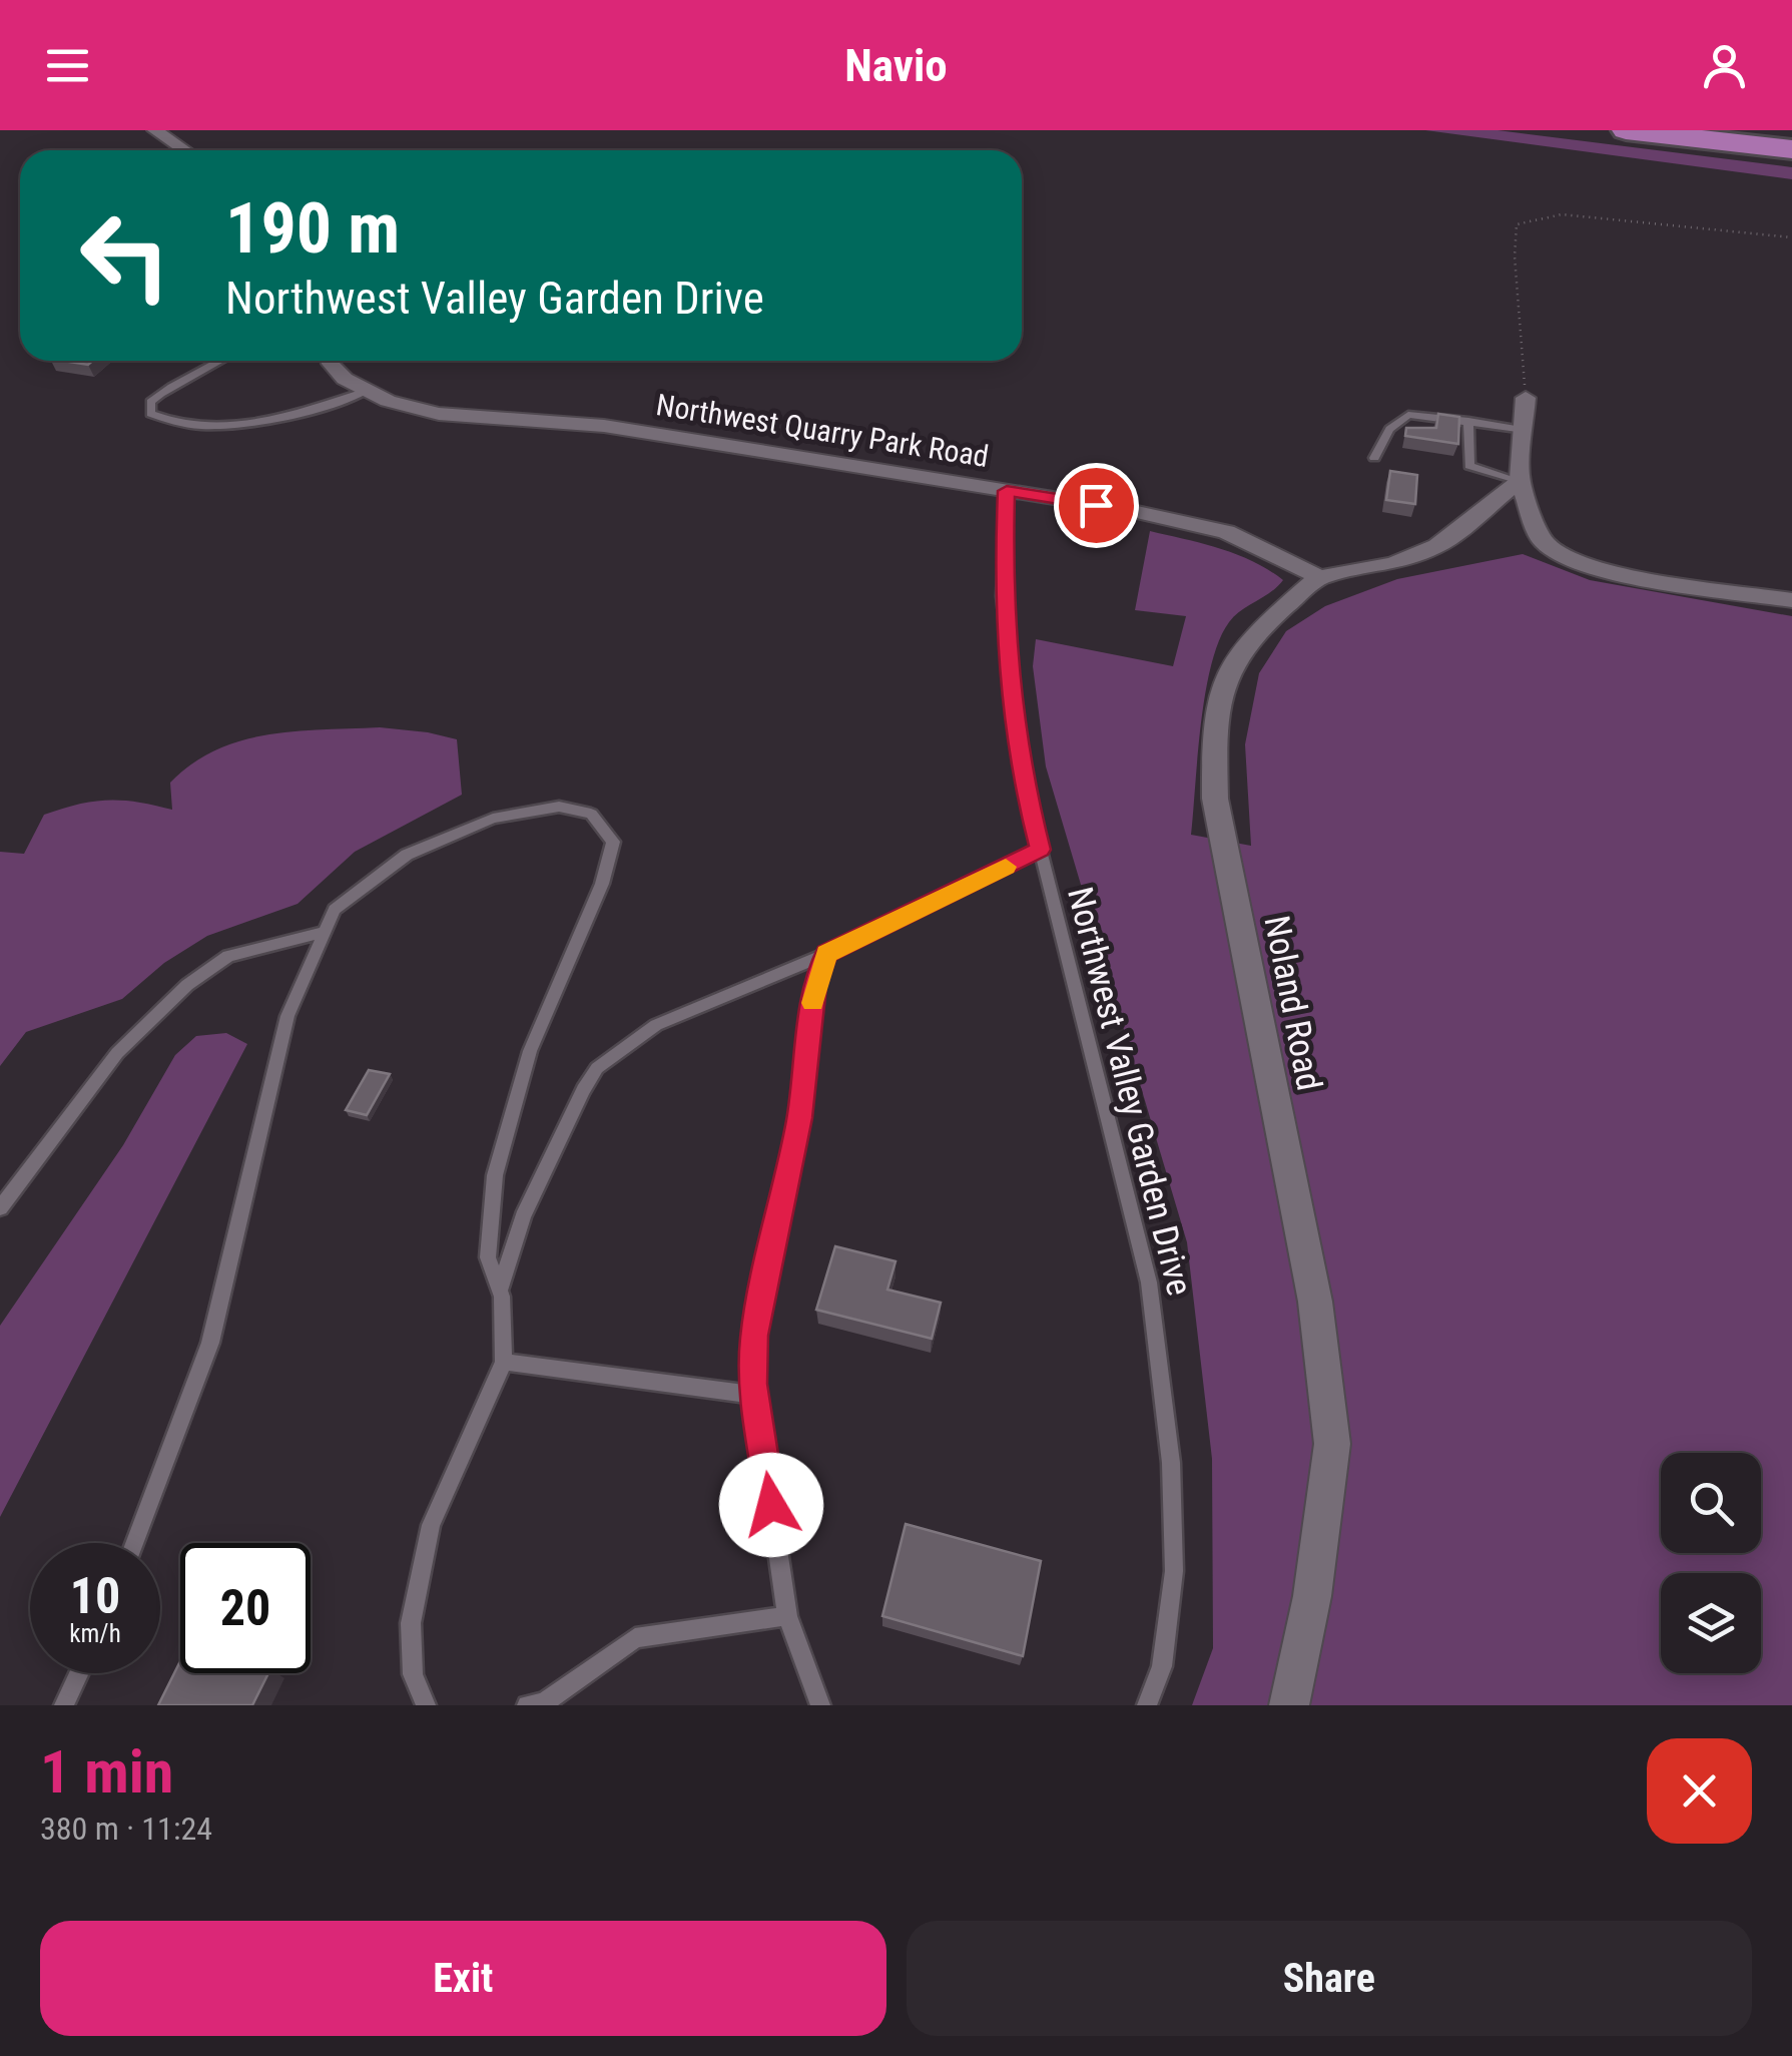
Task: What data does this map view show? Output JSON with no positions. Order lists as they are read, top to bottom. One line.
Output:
{"streets":{"street":["Northwest Quarry Park Road","Noland Road"],"lane":["Northwest Valley Garden Drive"]},"crossings":[["Northwest Quarry Park Road","Noland Road"],["Northwest Quarry Park Road","Northwest Valley Garden Drive"]],"page":{"header":"Navio","turn":["190 m","Northwest Valley Garden Drive"],"speed":"10 km/h","limit":"20","heading":["1 min","380 m · 11:24"],"buttons":["Exit","Share"]}}
